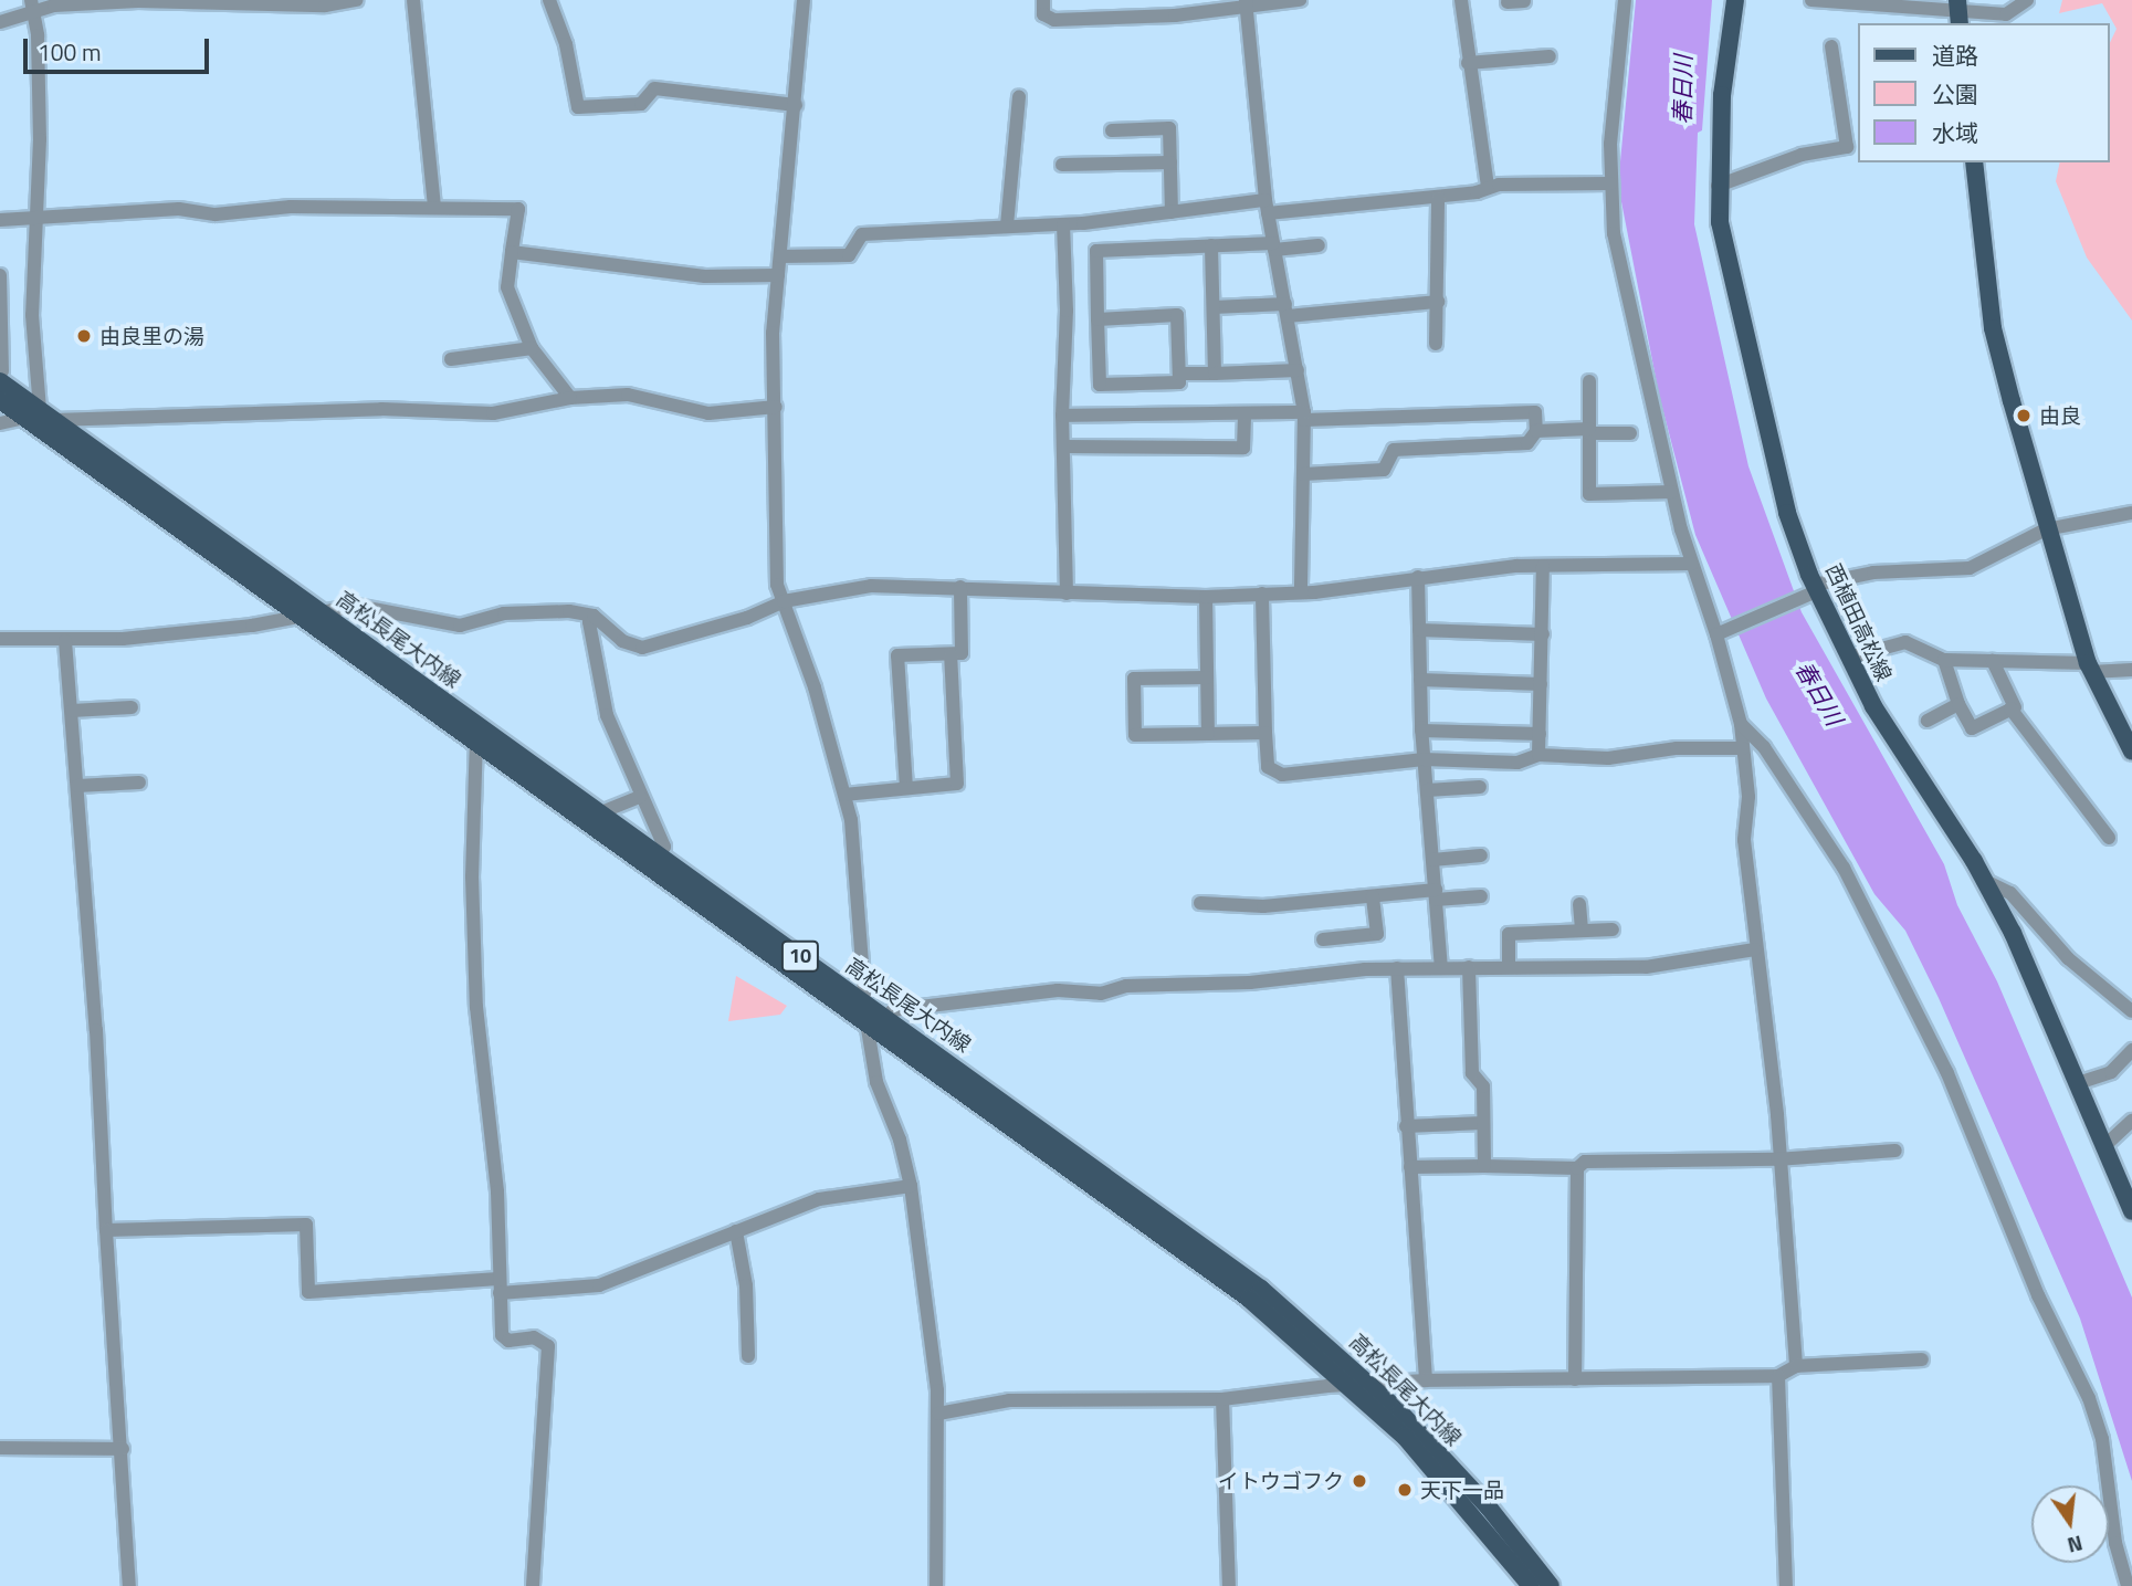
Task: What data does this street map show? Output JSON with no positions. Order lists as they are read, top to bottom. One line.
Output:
{"streets":{"main road":["西植田高松線","高松長尾大内線","10"]},"water":["春日川"],"places":["由良里の湯","由良","イトウゴフク","天下一品"],"legend":["道路","公園","水域"],"scale_bar":"100 m","north":"bottom"}
